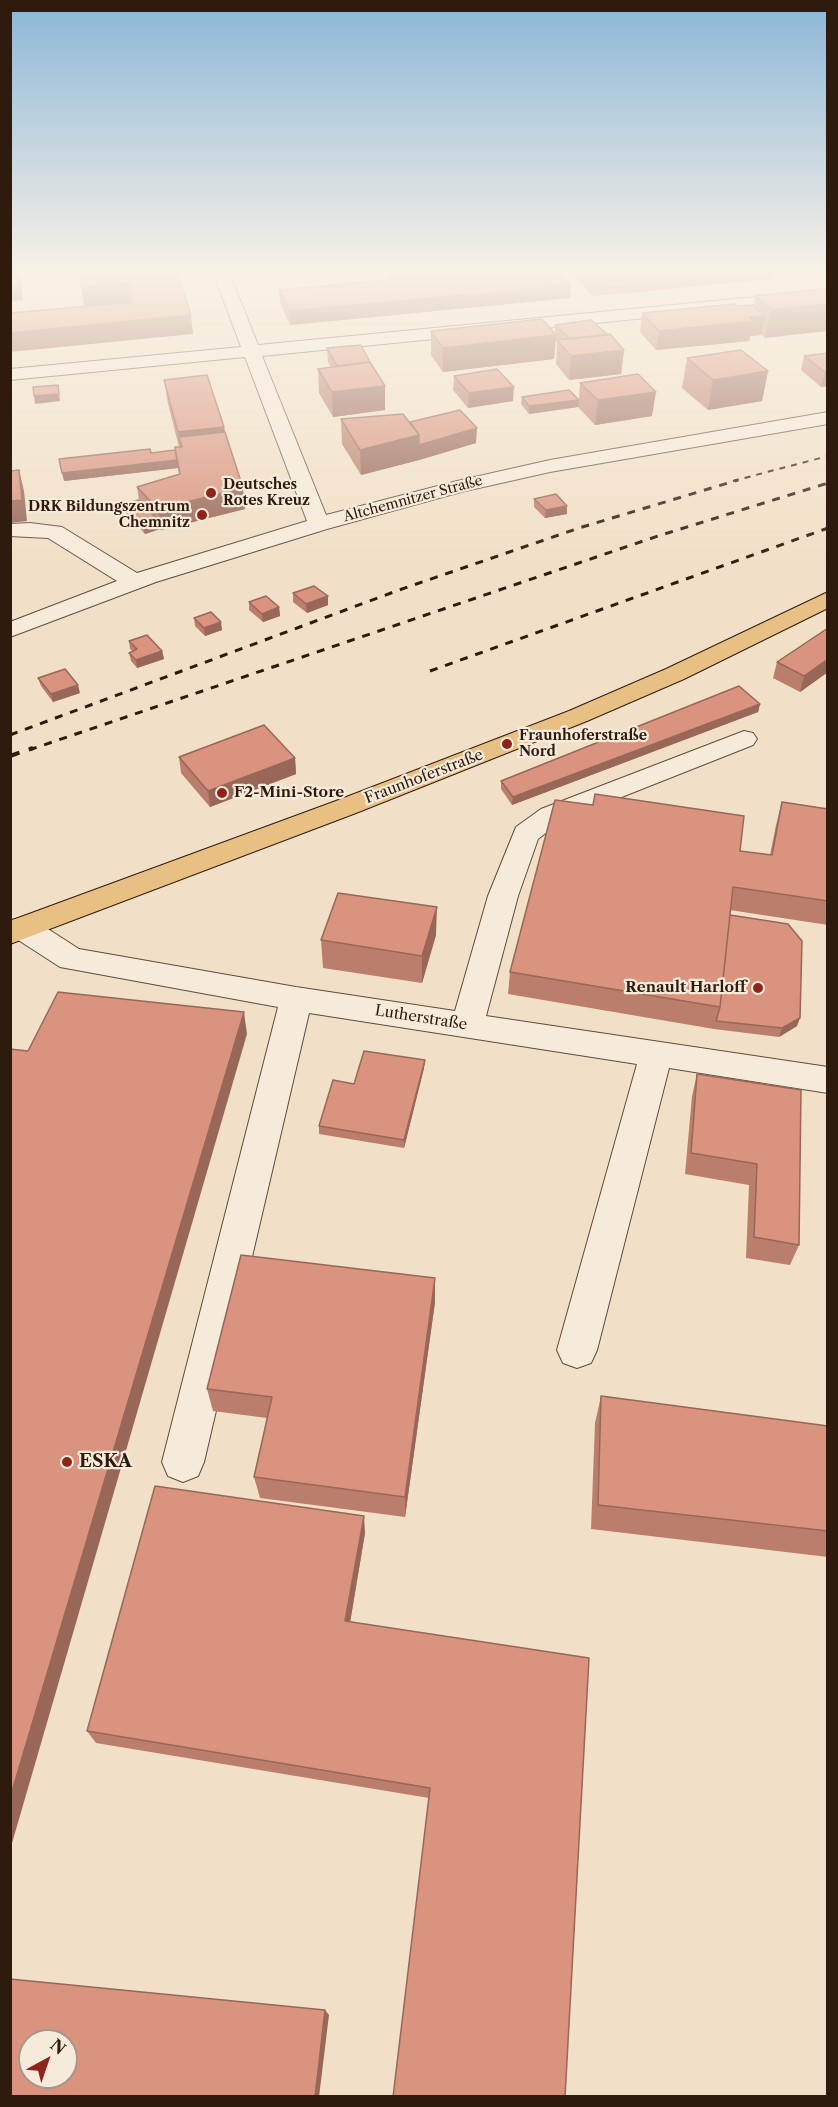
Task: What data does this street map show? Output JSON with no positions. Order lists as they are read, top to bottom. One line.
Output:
{"streets":{"main road":["Fraunhoferstraße"],"street":["Altchemnitzer Straße","Lutherstraße"]},"crossings":[["Fraunhoferstraße","Lutherstraße"]],"places":["Deutsches Rotes Kreuz","DRK Bildungszentrum Chemnitz","Fraunhoferstraße Nord","F2-Mini-Store","Renault Harloff","ESKA"],"north":"top right"}
